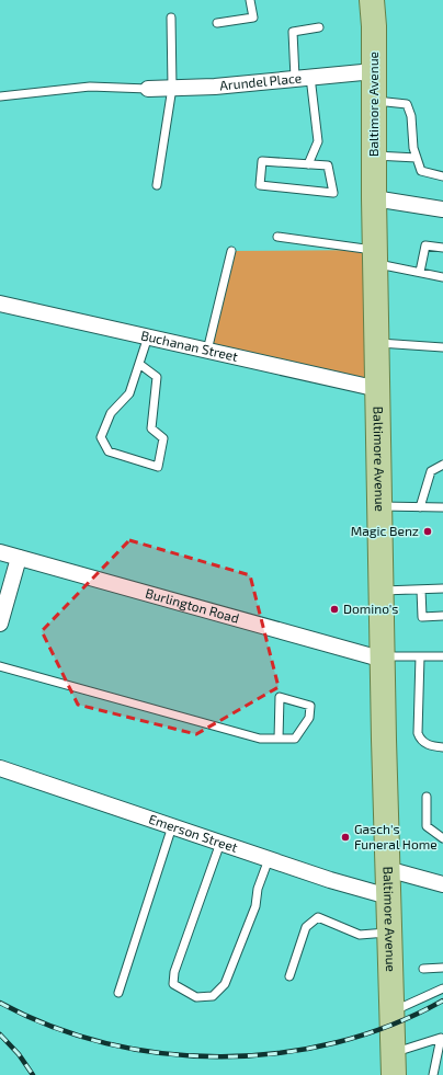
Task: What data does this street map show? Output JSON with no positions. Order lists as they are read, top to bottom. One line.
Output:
{"streets":{"main road":["Baltimore Avenue"],"street":["Arundel Place","Buchanan Street","Burlington Road","Emerson Street"]},"crossings":[["Arundel Place","Baltimore Avenue"],["Baltimore Avenue","Buchanan Street"],["Baltimore Avenue","Burlington Road"],["Baltimore Avenue","Emerson Street"]],"places":["Magic Benz","Domino's","Gasch's Funeral Home"]}
